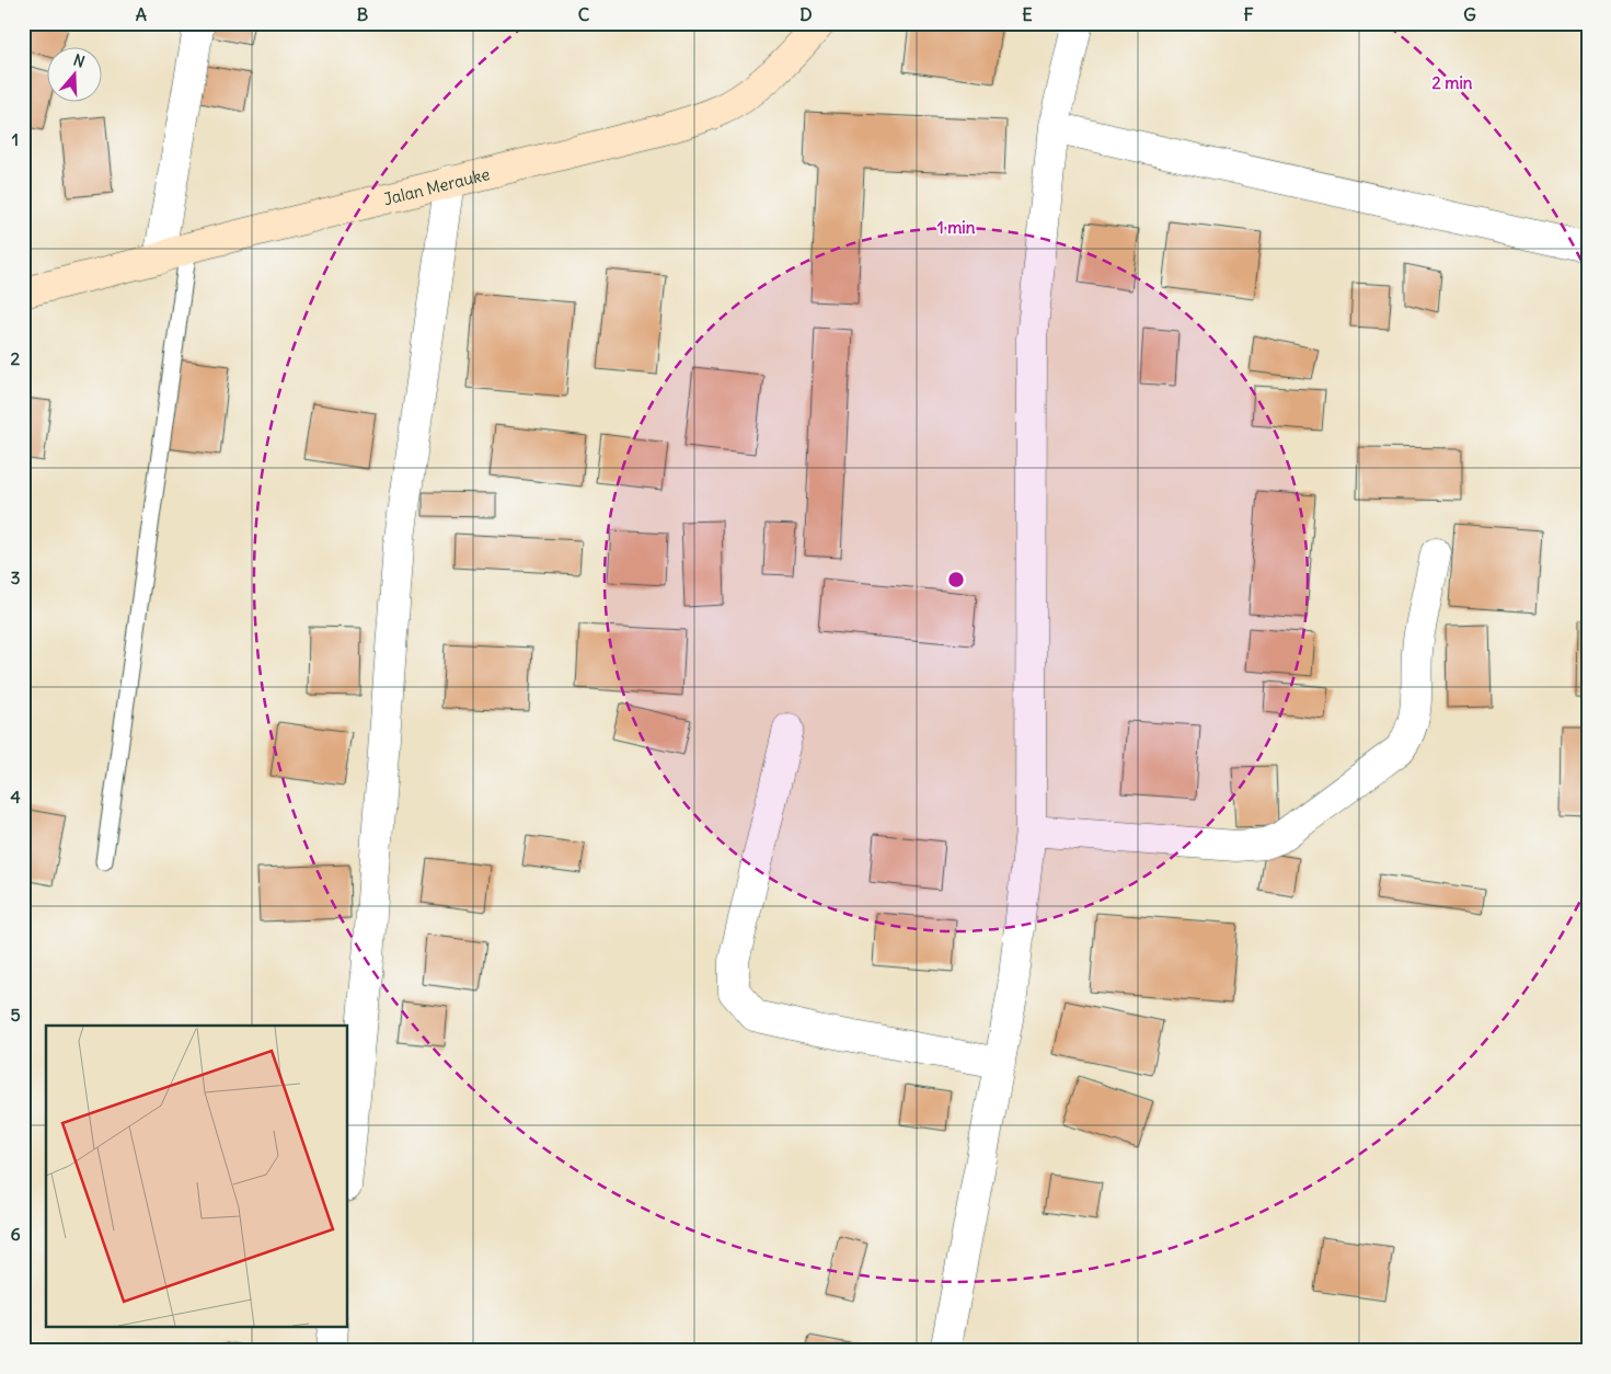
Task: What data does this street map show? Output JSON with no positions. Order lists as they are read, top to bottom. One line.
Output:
{"streets":{"street":["Jalan Merauke"]},"north":"top","grid":{"columns":["A","B","C","D","E","F","G"],"rows":["1","2","3","4","5","6"]},"rings":["2 min","1 min"]}
